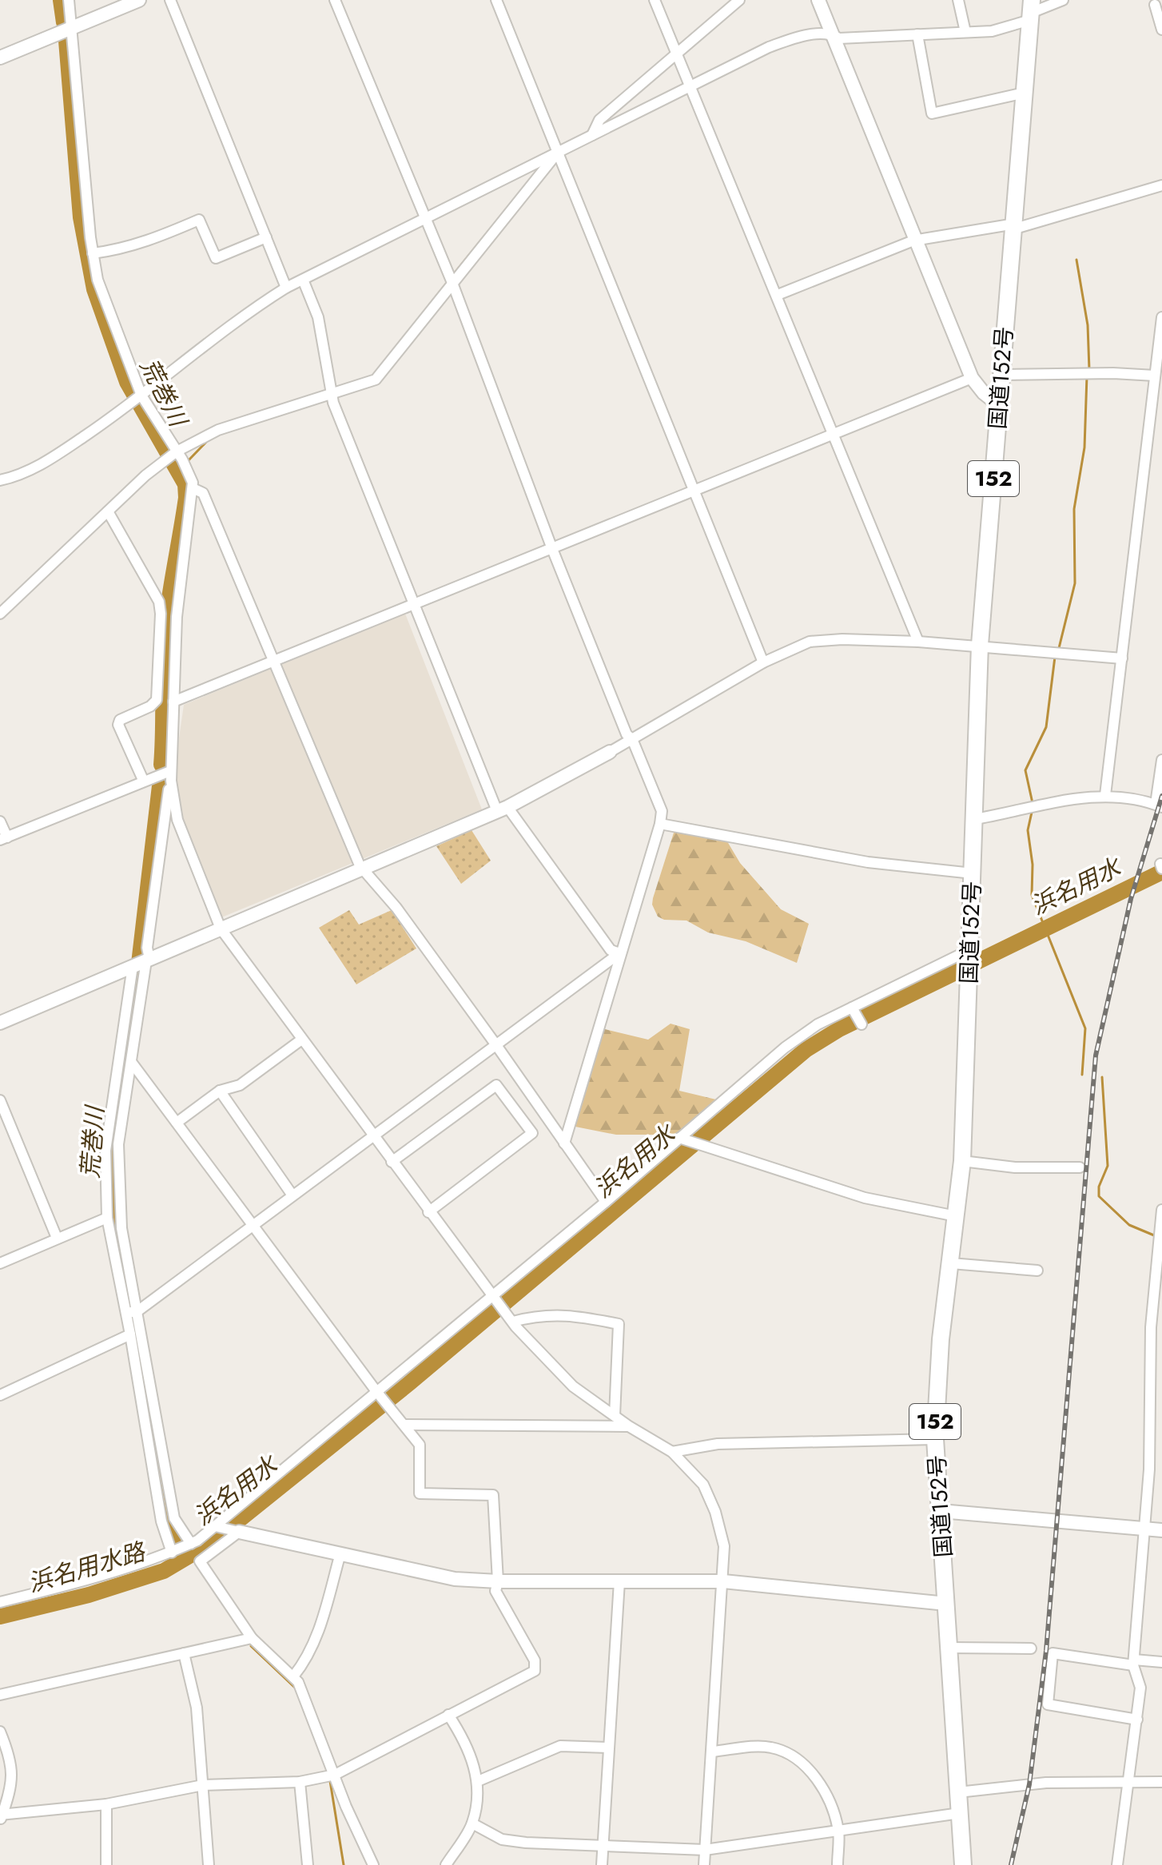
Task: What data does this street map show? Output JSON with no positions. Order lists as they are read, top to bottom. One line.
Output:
{"streets":{"highway":["国道152号","152"]},"water":["荒巻川","浜名用水","浜名用水路"]}
